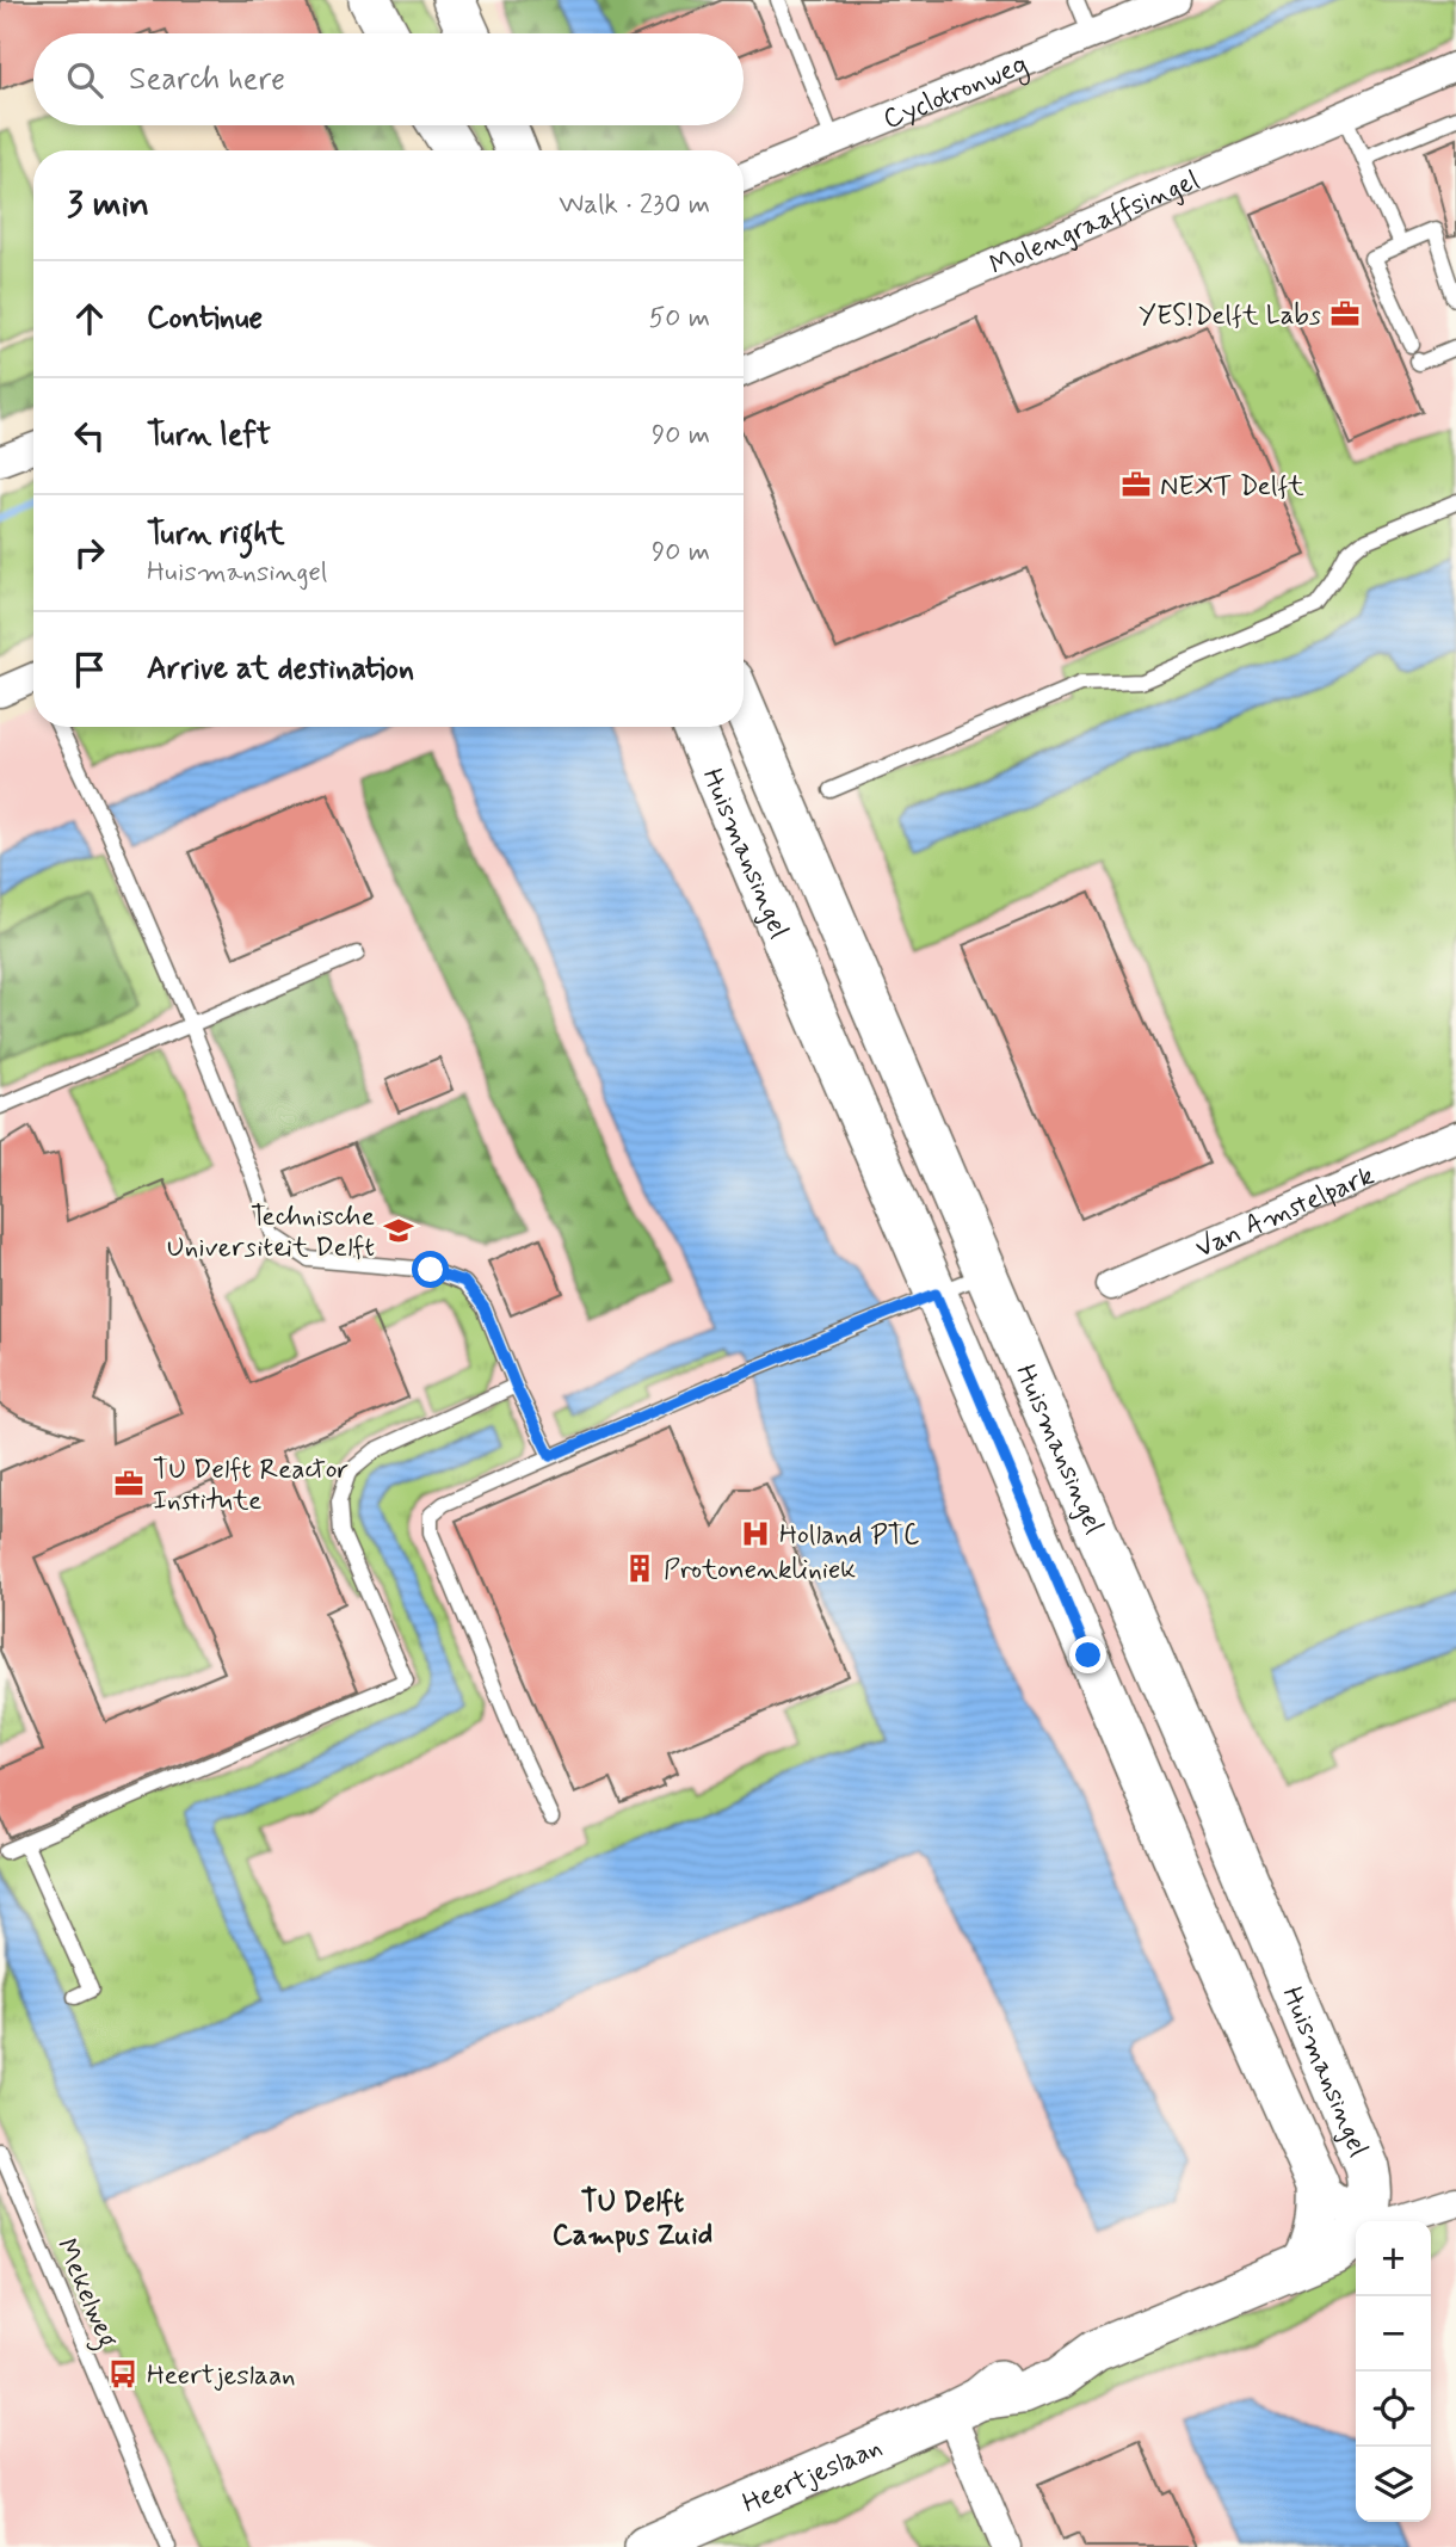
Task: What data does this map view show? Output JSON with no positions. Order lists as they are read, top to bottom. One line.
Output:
{"streets":{"street":["Cyclotronweg","Molengraaffsingel","Huismansingel","Van Amstelpark","Heertjeslaan"],"lane":["Mekelweg"]},"districts":["TU Delft Campus Zuid"],"places":{"office":["YES!Delft Labs","NEXT Delft","TU Delft Reactor Institute"],"school or university":["Technische Universiteit Delft"],"hospital":["Holland PTC"],"building":["Protonenkliniek"],"bus stop":["Heertjeslaan"]},"page":{"search":"Search here","heading":["3 min","Walk · 230 m"],"list":[["Continue","50 m"],["Turn left","90 m"],["Turn right","Huismansingel","90 m"],"Arrive at destination"],"map_buttons":["+","−"]}}
